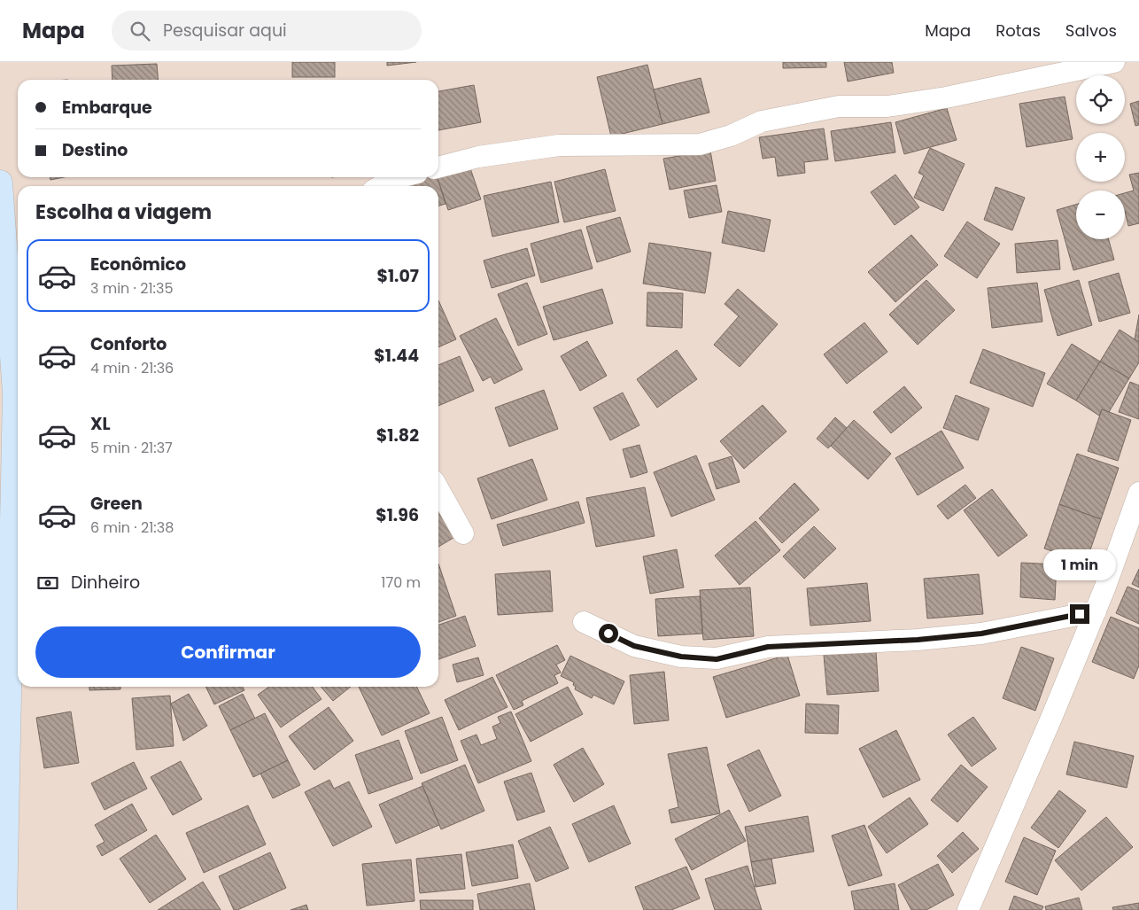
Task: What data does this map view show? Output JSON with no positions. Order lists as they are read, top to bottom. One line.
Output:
{"page":{"header":"Mapa","search":"Pesquisar aqui","nav":["Mapa","Rotas","Salvos"],"map_buttons":["+","−"],"banner":["Embarque","Destino"],"heading":"Escolha a viagem","list":[{"name":"Econômico","note":"3 min · 21:35","value":"$1.07"},{"name":"Conforto","note":"4 min · 21:36","value":"$1.44"},{"name":"XL","note":"5 min · 21:37","value":"$1.82"},{"name":"Green","note":"6 min · 21:38","value":"$1.96"}],"bubble":"1 min","pay":["Dinheiro","170 m"],"buttons":"Confirmar"}}
